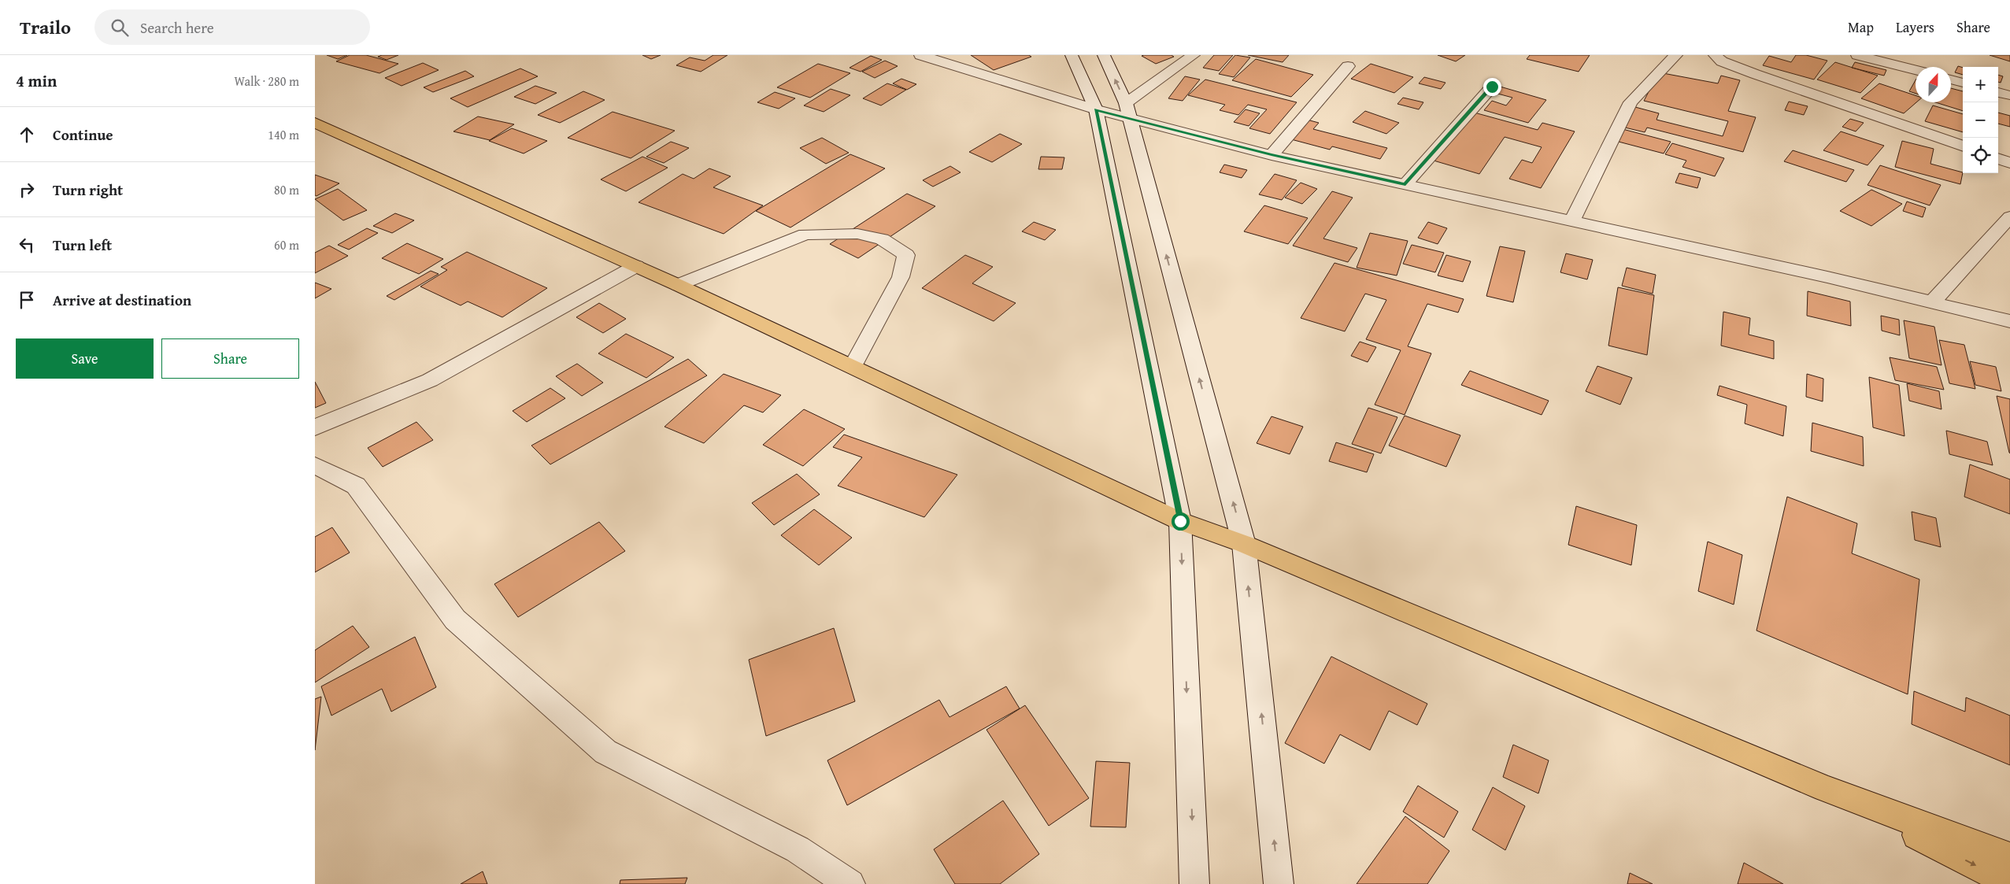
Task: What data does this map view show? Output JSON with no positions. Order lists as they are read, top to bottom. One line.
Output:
{"north":"top","page":{"header":"Trailo","search":"Search here","nav":["Map","Layers","Share"],"heading":["4 min","Walk · 280 m"],"map_buttons":["+","−"],"list":[["Continue","140 m"],["Turn right","80 m"],["Turn left","60 m"],"Arrive at destination"],"buttons":["Save","Share"]}}
